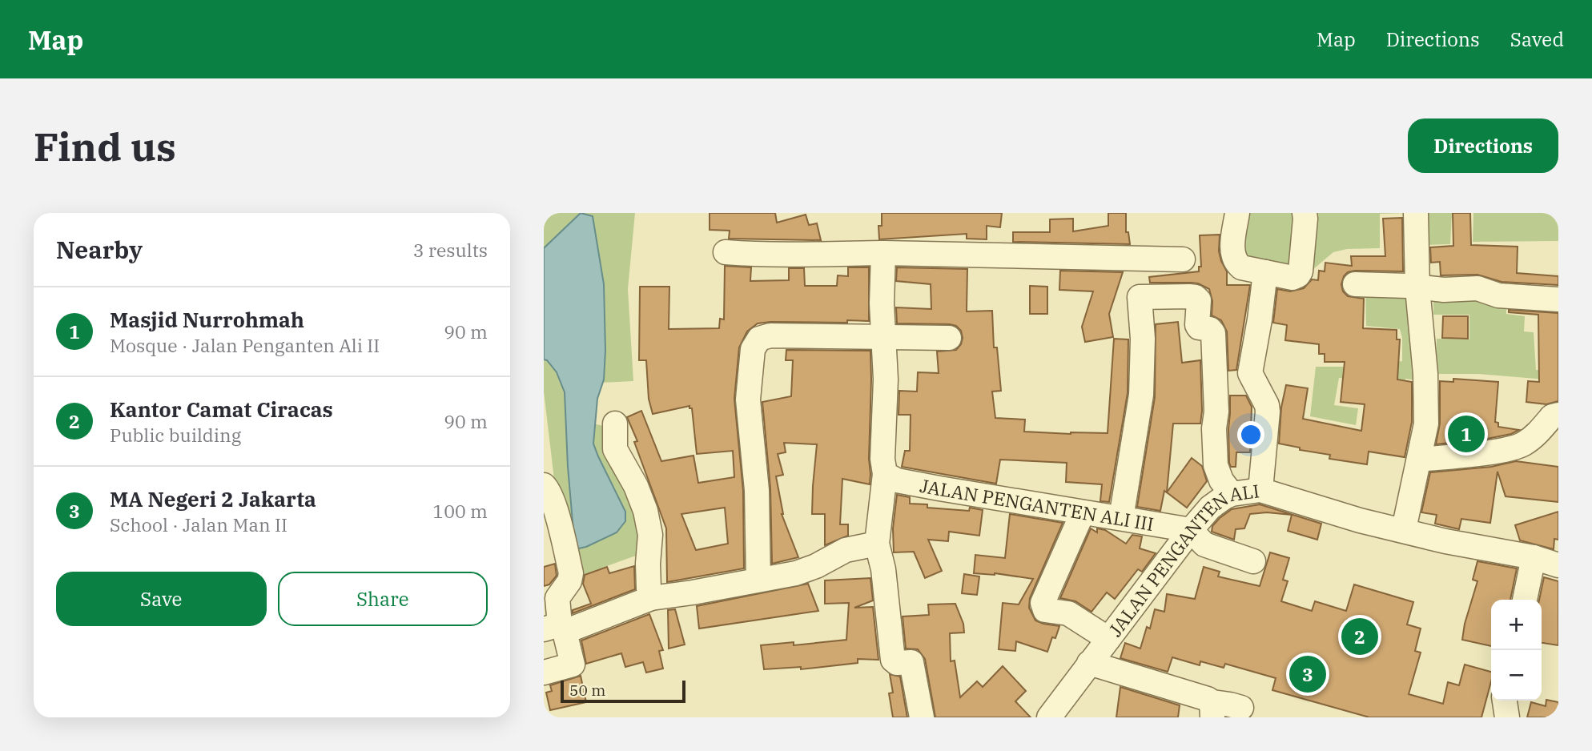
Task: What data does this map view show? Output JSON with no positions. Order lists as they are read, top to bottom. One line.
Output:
{"streets":{"street":["JALAN PENGANTEN ALI III","JALAN PENGANTEN ALI"]},"crossings":[["JALAN PENGANTEN ALI III","JALAN PENGANTEN ALI"]],"scale_bar":"50 m","page":{"header":"Map","nav":["Map","Directions","Saved"],"buttons":["Directions",["Save","Share"]],"title":"Find us","heading":["Nearby","3 results"],"list":[{"mark":"1","name":"Masjid Nurrohmah","note":"Mosque · Jalan Penganten Ali II","value":"90 m"},{"mark":"2","name":"Kantor Camat Ciracas","note":"Public building","value":"90 m"},{"mark":"3","name":"MA Negeri 2 Jakarta","note":"School · Jalan Man II","value":"100 m"}],"pins":["1","2","3"],"map_buttons":["+","−"],"scale":"50 m"}}
